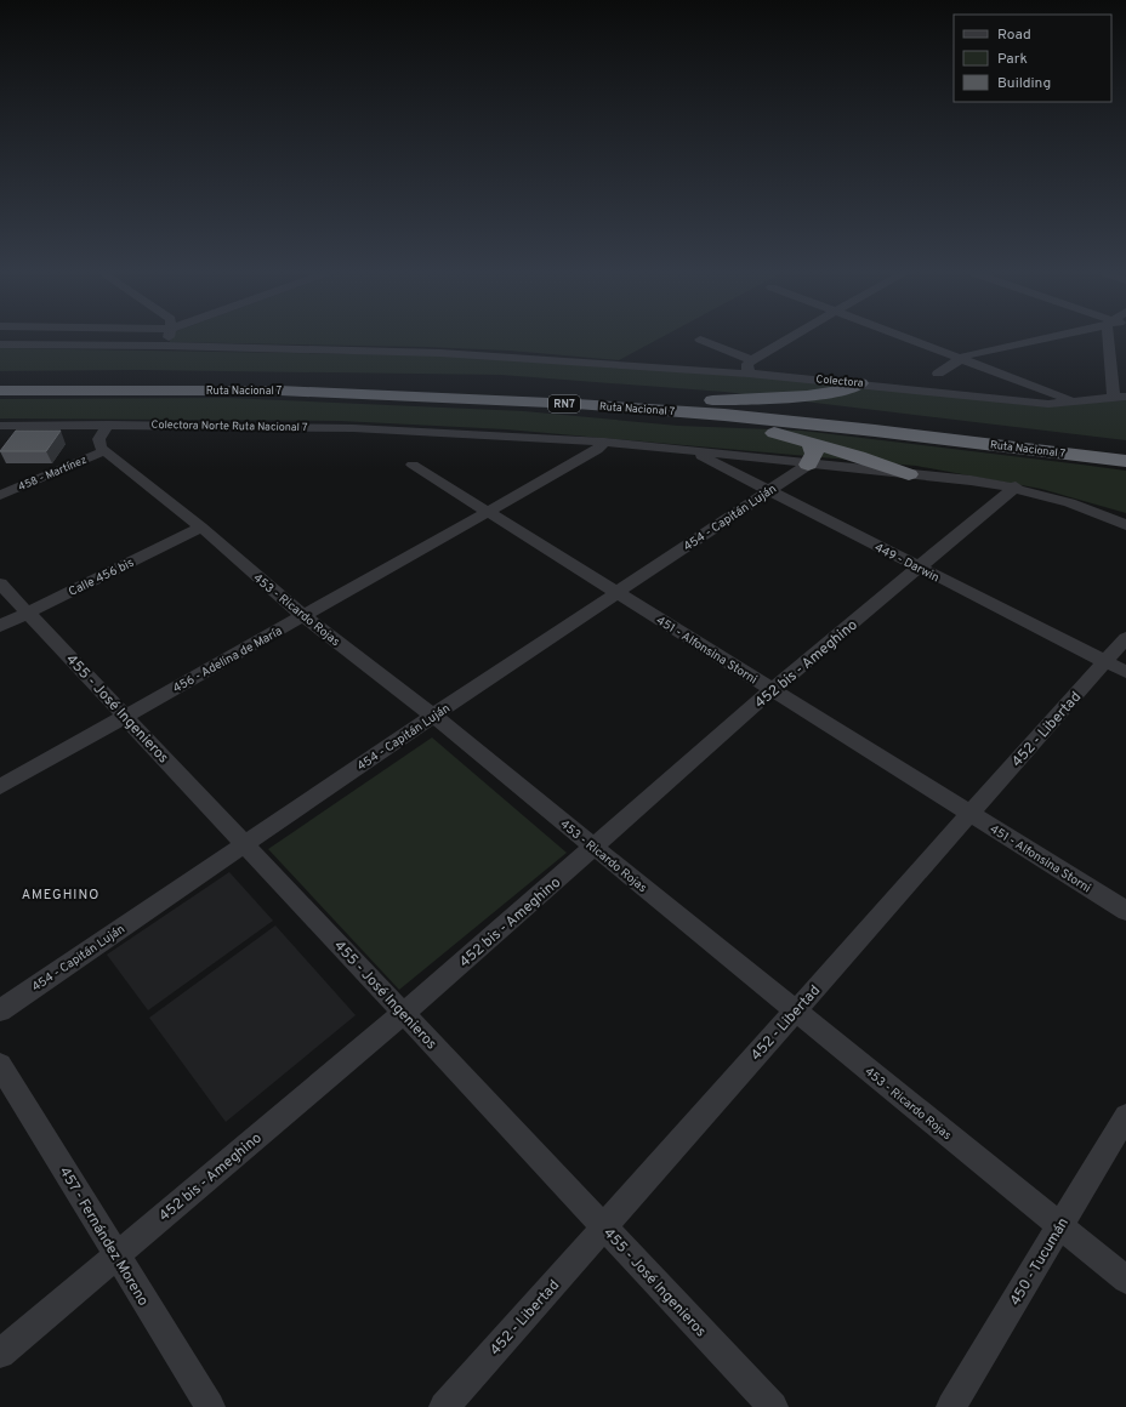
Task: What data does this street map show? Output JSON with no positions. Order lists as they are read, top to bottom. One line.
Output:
{"streets":{"highway":["Ruta Nacional 7","RN7"],"street":["Colectora","Colectora Norte Ruta Nacional 7","458 - Martínez","454 - Capitán Luján","449 - Darwin","Calle 456 bis","453 - Ricardo Rojas","451 - Alfonsina Storni","456 - Adelina de María","452 bis - Ameghino","455 - José Ingenieros","452 - Libertad","457 - Fernández Moreno","450 - Tucumán"]},"crossings":[["Colectora Norte Ruta Nacional 7","456 - Adelina de María"],["458 - Martínez","453 - Ricardo Rojas"],["454 - Capitán Luján","449 - Darwin"],["454 - Capitán Luján","453 - Ricardo Rojas"],["454 - Capitán Luján","451 - Alfonsina Storni"],["454 - Capitán Luján","455 - José Ingenieros"],["449 - Darwin","452 bis - Ameghino"],["449 - Darwin","452 - Libertad"],["Calle 456 bis","453 - Ricardo Rojas"],["Calle 456 bis","455 - José Ingenieros"],["453 - Ricardo Rojas","456 - Adelina de María"],["453 - Ricardo Rojas","452 bis - Ameghino"],["453 - Ricardo Rojas","452 - Libertad"],["453 - Ricardo Rojas","450 - Tucumán"],["451 - Alfonsina Storni","456 - Adelina de María"],["451 - Alfonsina Storni","452 bis - Ameghino"],["451 - Alfonsina Storni","452 - Libertad"],["456 - Adelina de María","455 - José Ingenieros"],["452 bis - Ameghino","455 - José Ingenieros"],["452 bis - Ameghino","457 - Fernández Moreno"],["455 - José Ingenieros","452 - Libertad"]],"districts":["AMEGHINO"],"legend":["Road","Park","Building"]}
